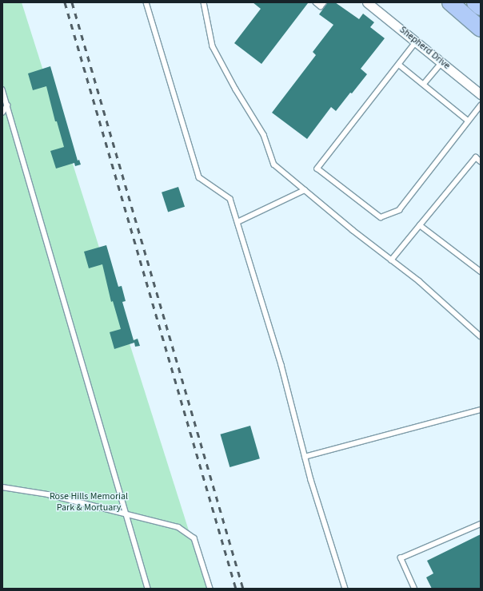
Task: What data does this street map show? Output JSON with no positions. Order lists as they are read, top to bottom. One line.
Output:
{"streets":{"street":["Shepherd Drive"]},"parks":["Rose Hills Memorial Park & Mortuary"]}
